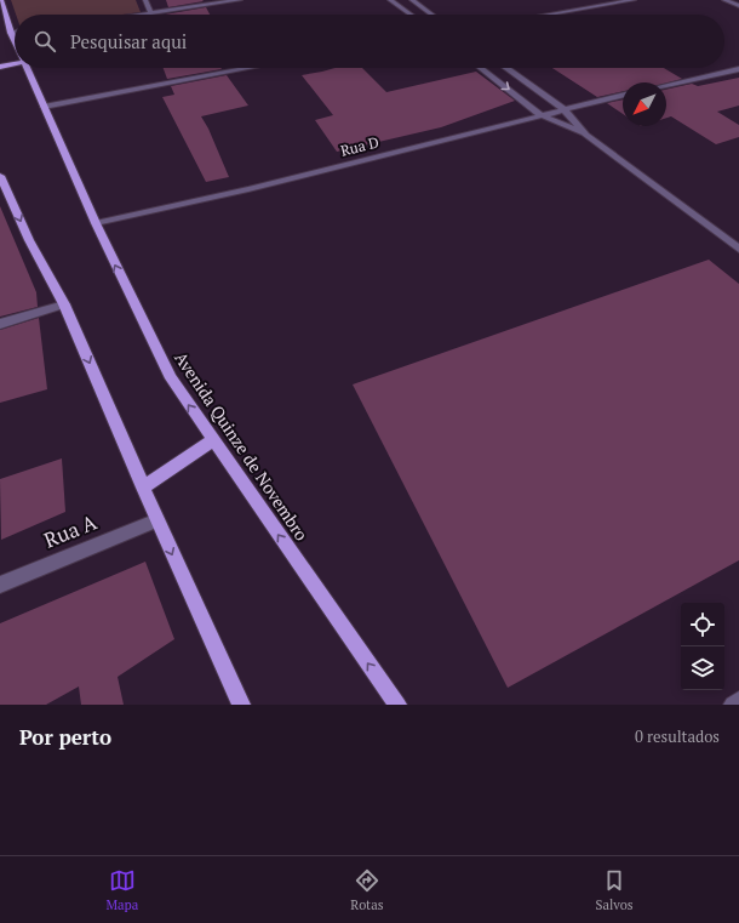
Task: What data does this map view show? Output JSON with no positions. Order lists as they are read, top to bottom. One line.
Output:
{"streets":{"main road":["Avenida Quinze de Novembro"],"street":["Rua D","Rua A"]},"crossings":[["Rua D","Avenida Quinze de Novembro"]],"north":"bottom left","page":{"search":"Pesquisar aqui","heading":["Por perto","0 resultados"],"nav":["Mapa","Rotas","Salvos"]}}
